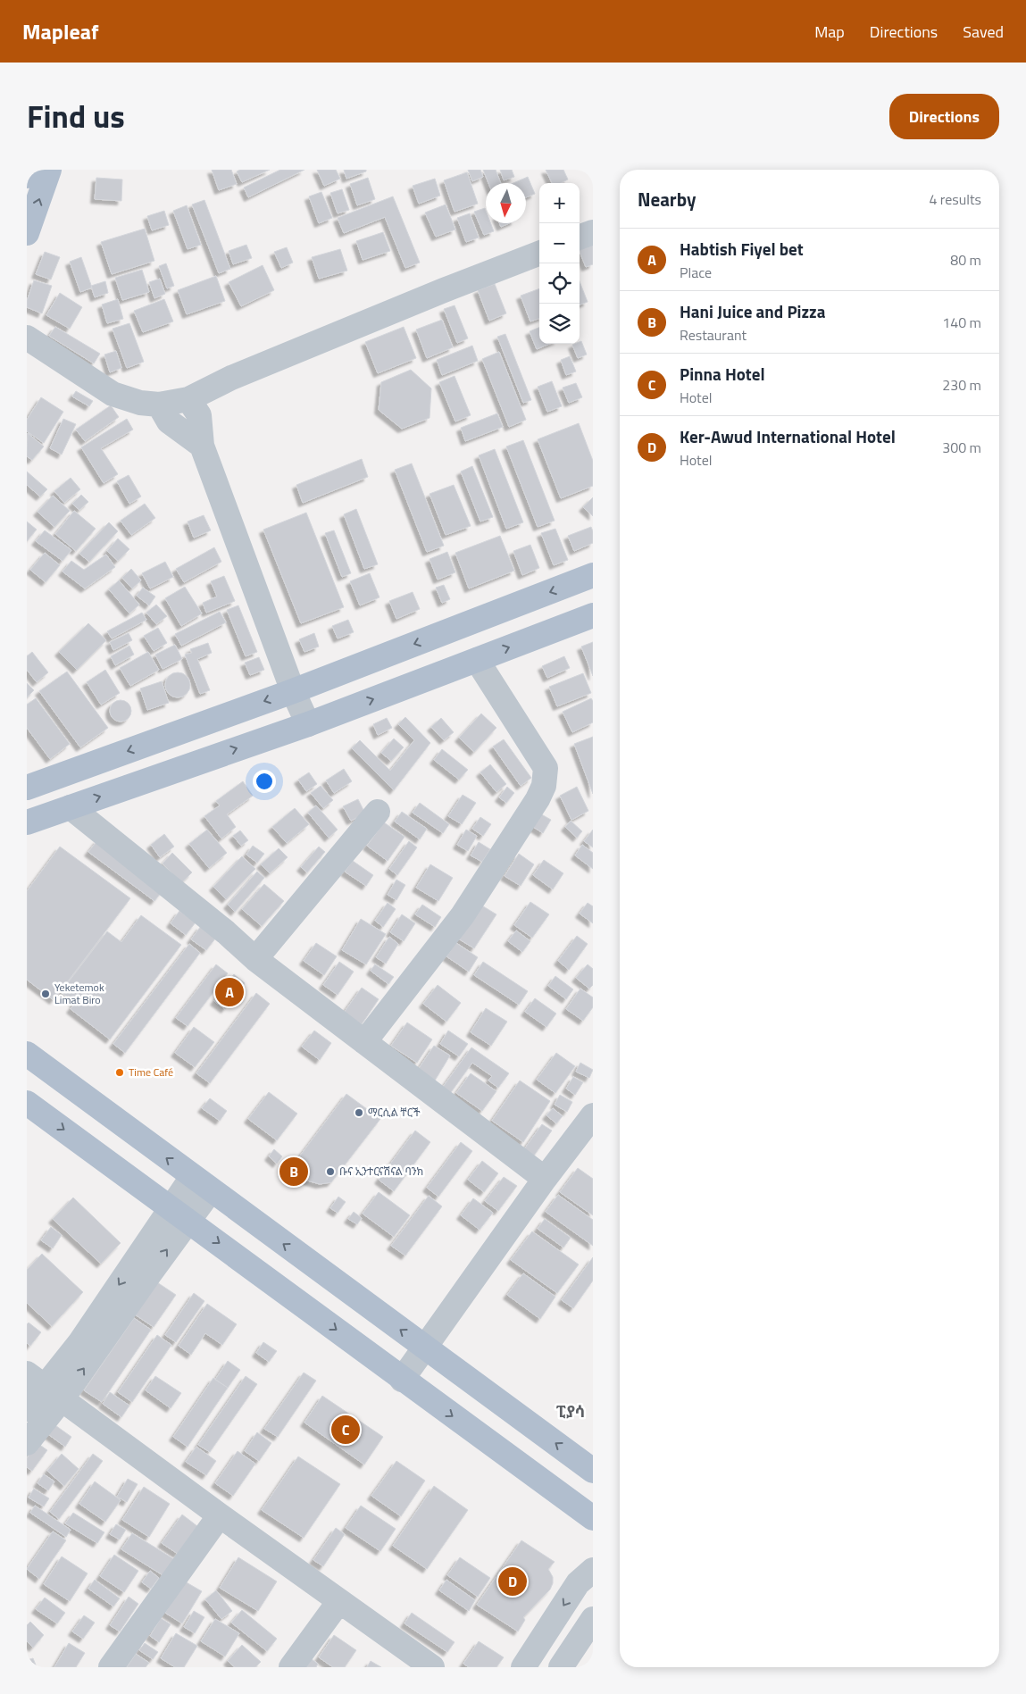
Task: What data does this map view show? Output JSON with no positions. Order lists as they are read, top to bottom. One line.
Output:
{"districts":["ፒያሳ"],"places":["Yeketemok Limat Biro","Time Café","ማርሲል ቸርች","ቡና ኢንተርናሽናል ባንክ"],"north":"bottom","page":{"header":"Mapleaf","nav":["Map","Directions","Saved"],"title":"Find us","buttons":"Directions","heading":["Nearby","4 results"],"map_buttons":["+","−"],"list":[{"mark":"A","name":"Habtish Fiyel bet","note":"Place","value":"80 m"},{"mark":"B","name":"Hani Juice and Pizza","note":"Restaurant","value":"140 m"},{"mark":"C","name":"Pinna Hotel","note":"Hotel","value":"230 m"},{"mark":"D","name":"Ker-Awud International Hotel","note":"Hotel","value":"300 m"}],"pins":["A","B","C","D"]}}
